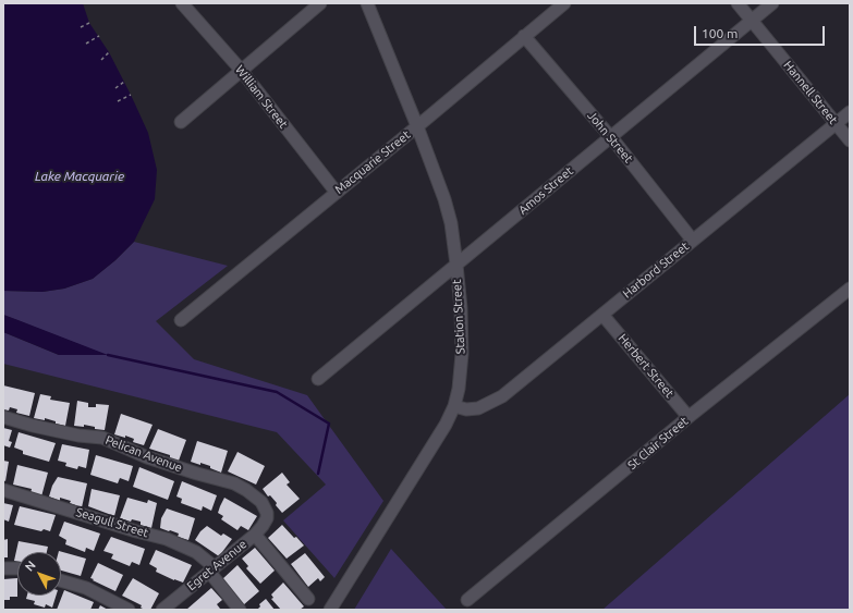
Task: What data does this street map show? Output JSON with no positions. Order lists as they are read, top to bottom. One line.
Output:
{"streets":{"street":["Hannell Street","William Street","John Street","Macquarie Street","Amos Street","Harbord Street","Station Street","Herbert Street","St Clair Street","Pelican Avenue","Seagull Street","Egret Avenue"]},"crossings":[["Hannell Street","Amos Street"],["Hannell Street","Harbord Street"],["William Street","Macquarie Street"],["John Street","Macquarie Street"],["John Street","Amos Street"],["John Street","Harbord Street"],["Macquarie Street","Station Street"],["Amos Street","Station Street"],["Harbord Street","Station Street"],["Harbord Street","Herbert Street"],["Herbert Street","St Clair Street"],["Pelican Avenue","Egret Avenue"],["Seagull Street","Egret Avenue"]],"water":["Lake Macquarie"],"scale_bar":"100 m","north":"top left"}
